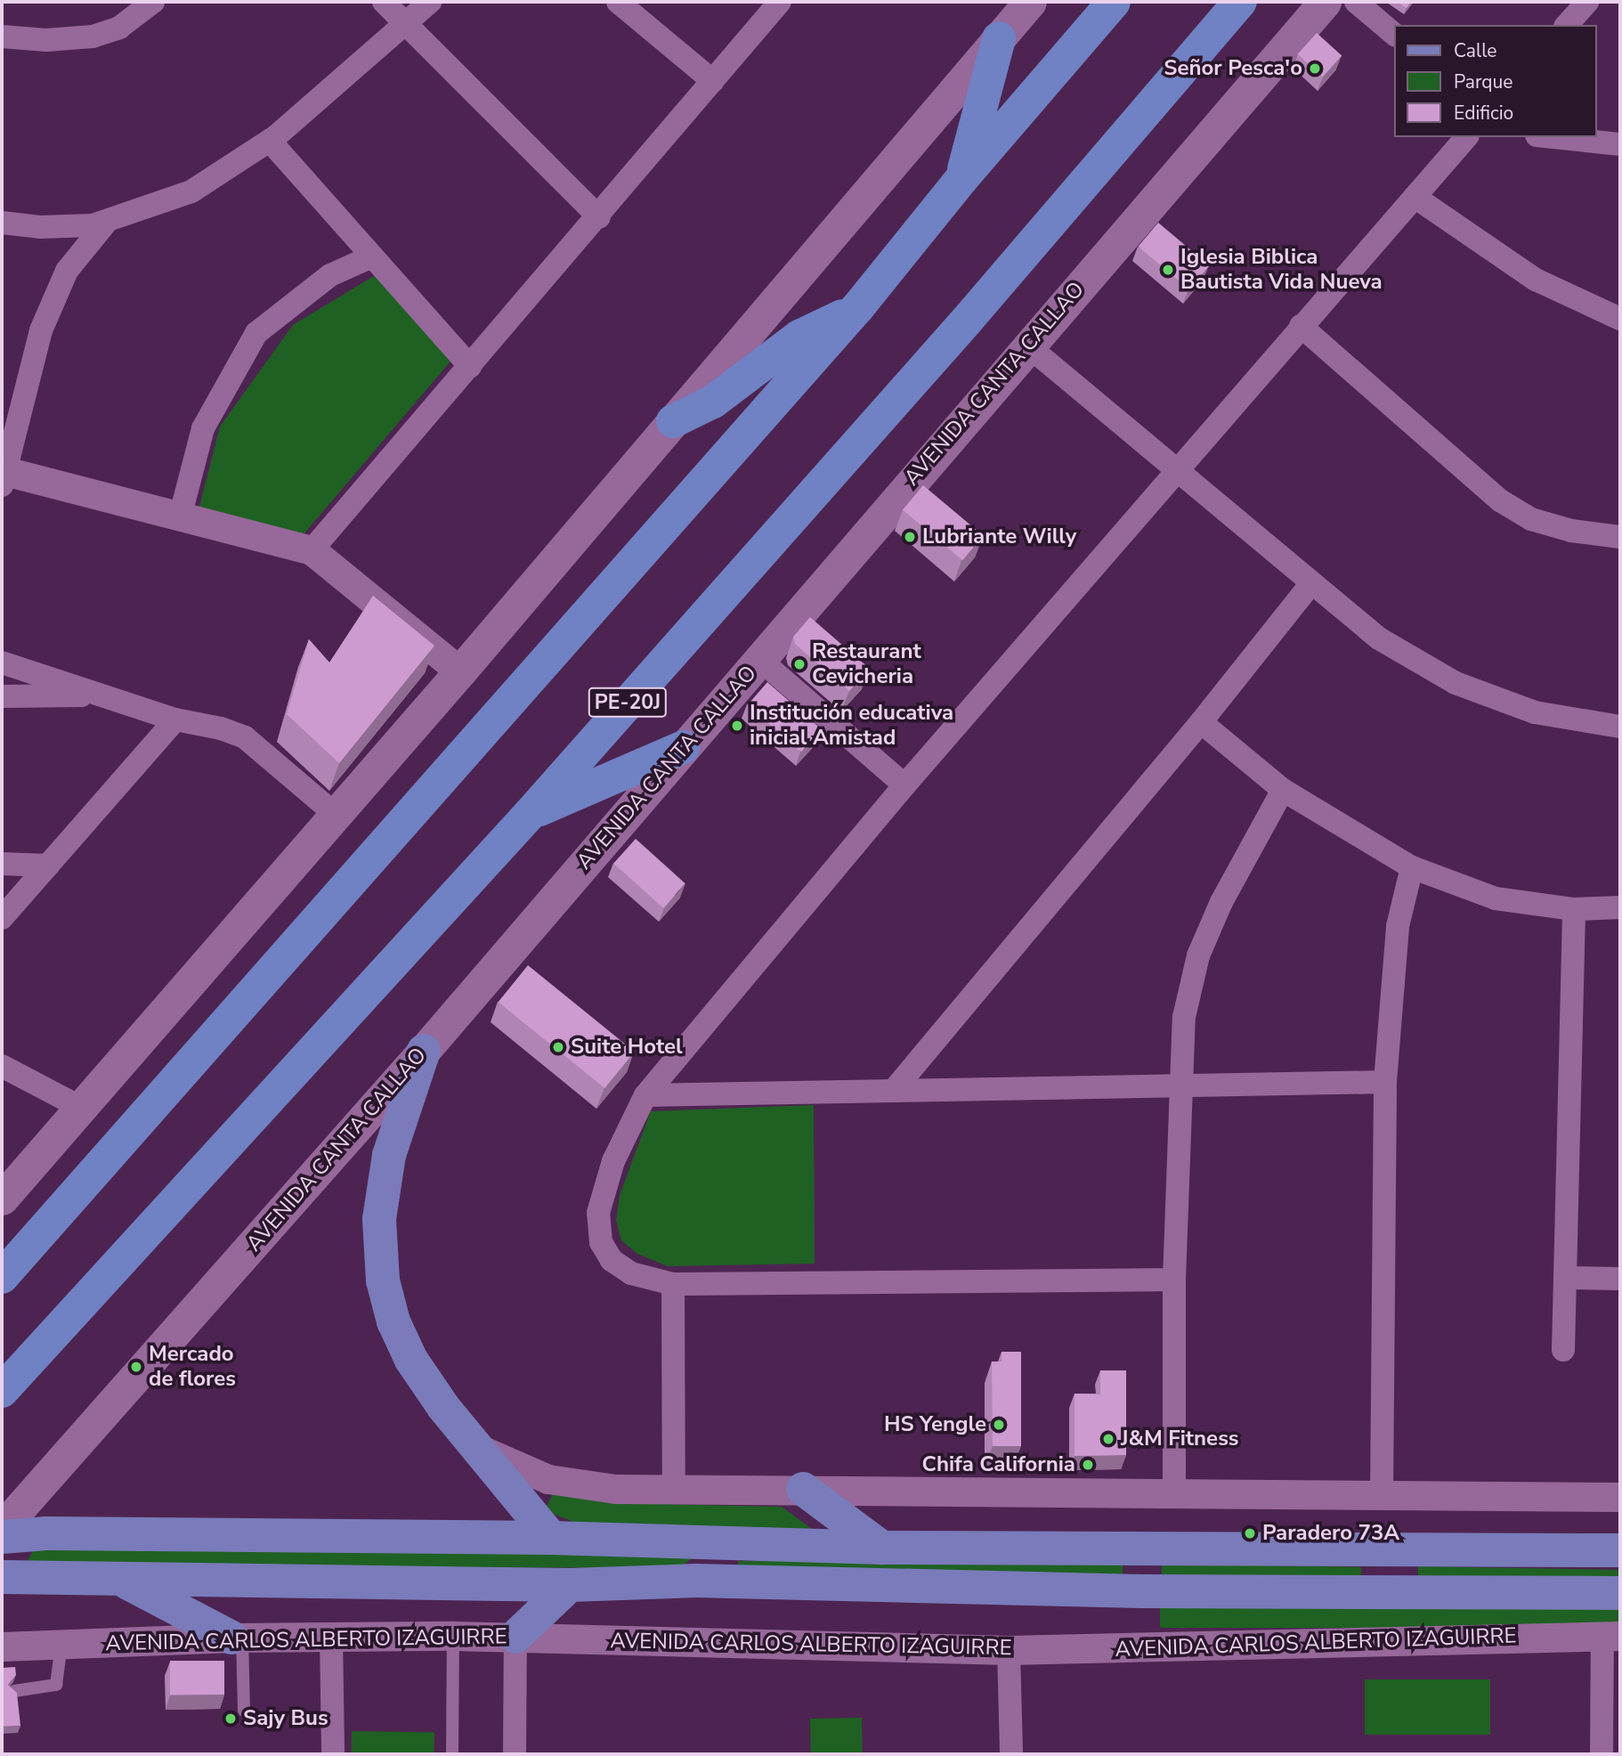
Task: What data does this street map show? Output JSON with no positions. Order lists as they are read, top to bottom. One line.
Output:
{"streets":{"highway":["PE-20J"],"main road":["AVENIDA CANTA CALLAO","AVENIDA CARLOS ALBERTO IZAGUIRRE"]},"places":["Señor Pesca'o","Iglesia Biblica Bautista Vida Nueva","Lubriante Willy","Restaurant Cevicheria","Institución educativa inicial Amistad","Suite Hotel","Mercado de flores","HS Yengle","J&M Fitness","Chifa California","Paradero 73A","Sajy Bus"],"legend":["Calle","Parque","Edificio"]}
